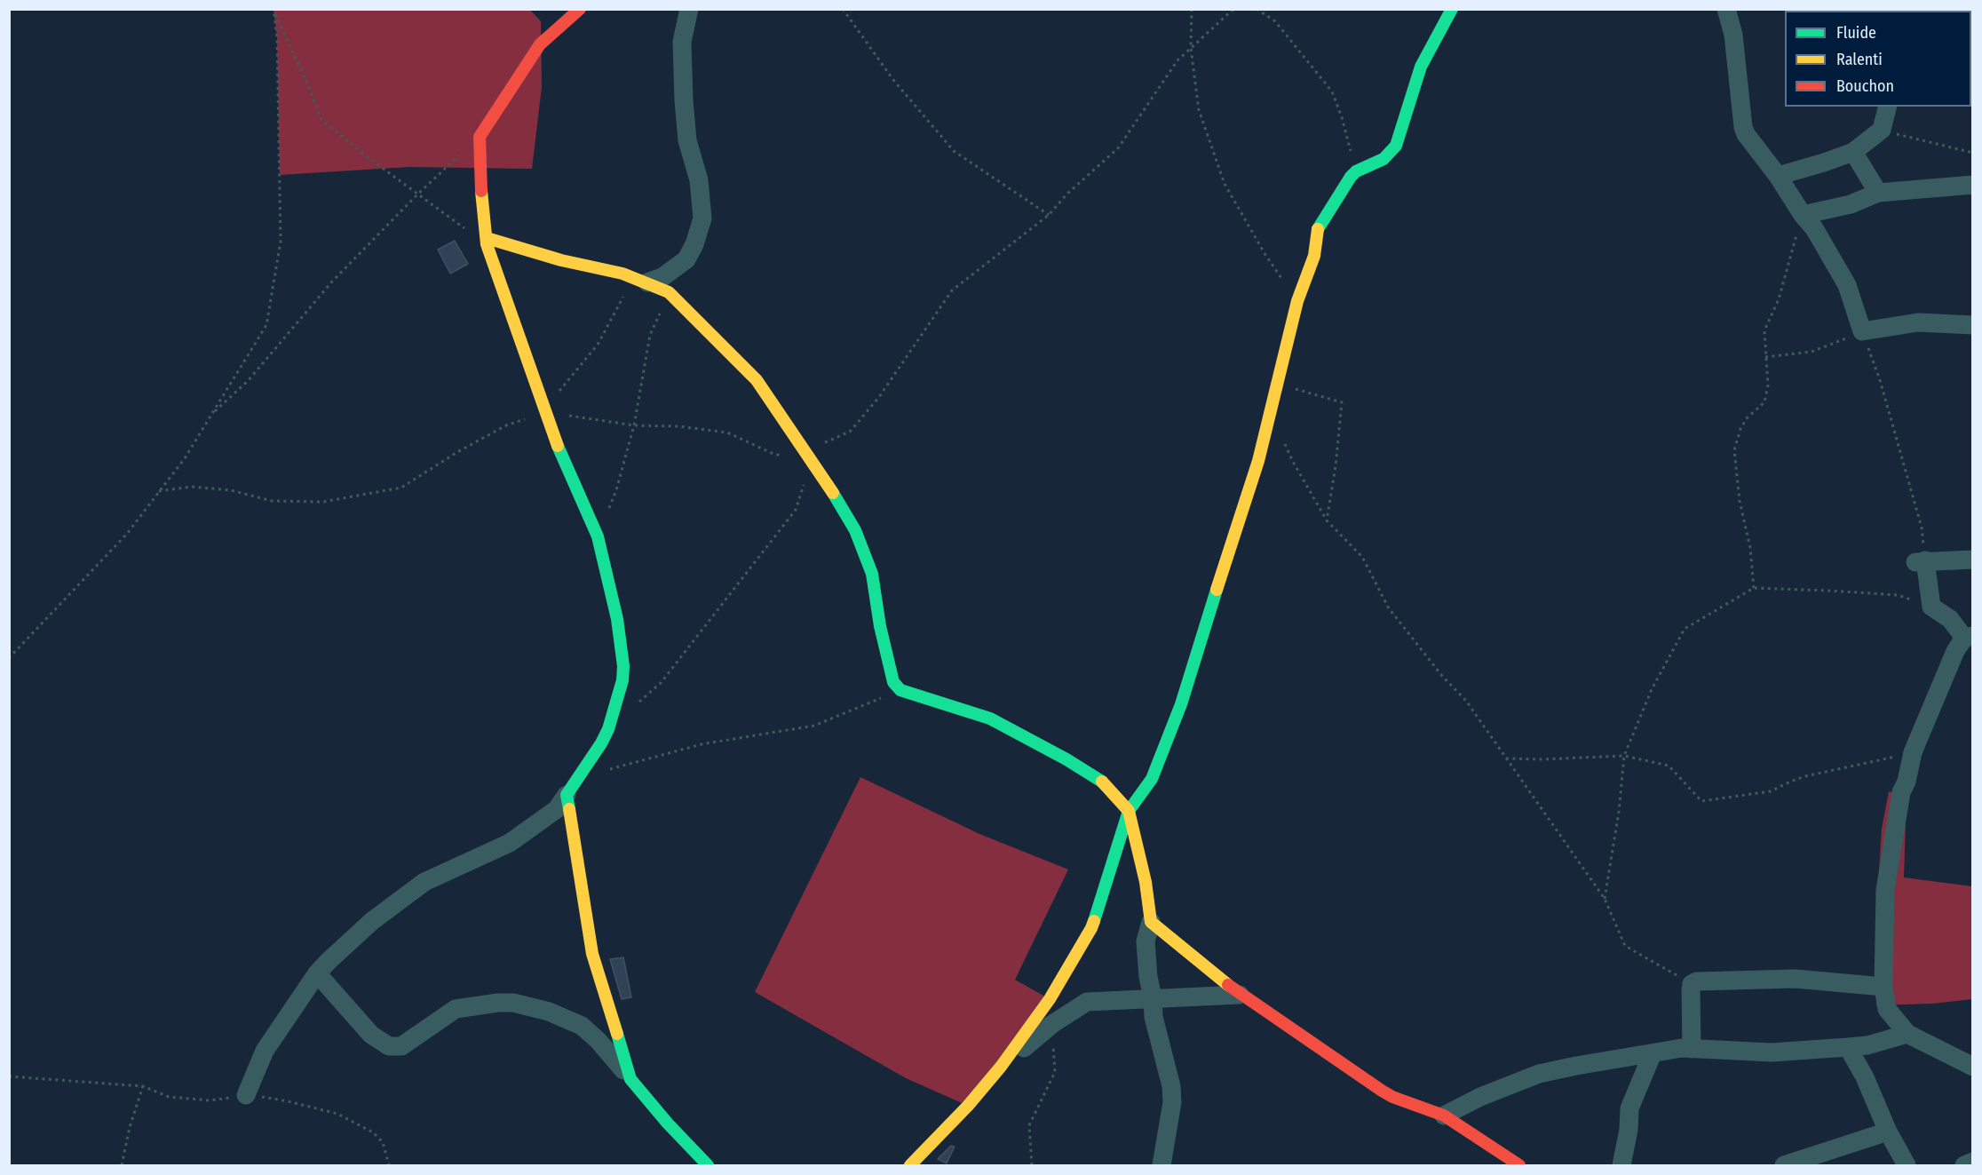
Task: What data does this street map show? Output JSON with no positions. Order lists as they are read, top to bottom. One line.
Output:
{"legend":["Fluide","Ralenti","Bouchon"]}
